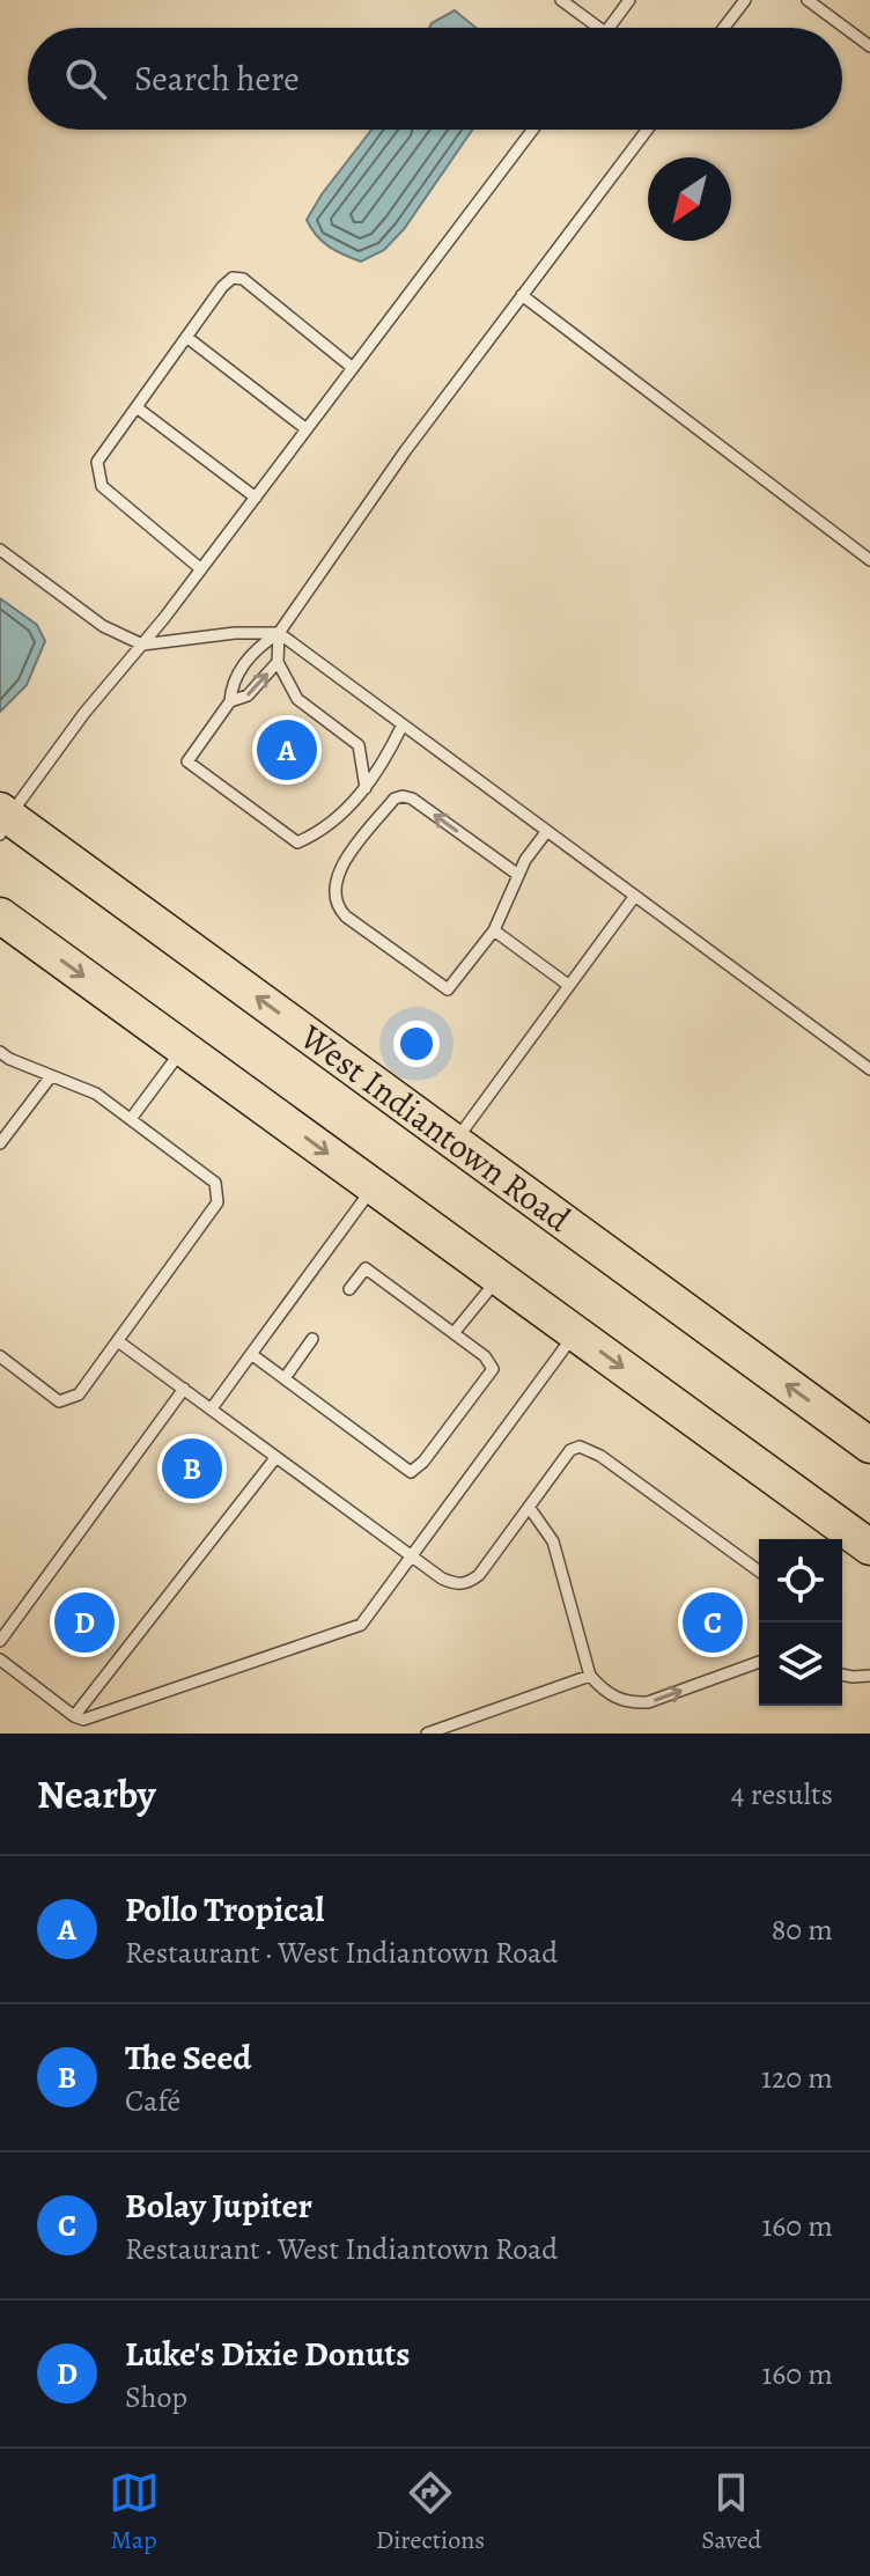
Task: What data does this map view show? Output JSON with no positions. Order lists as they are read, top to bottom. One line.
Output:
{"streets":{"main road":["West Indiantown Road"]},"north":"bottom left","page":{"search":"Search here","pins":["A","B","C","D"],"heading":["Nearby","4 results"],"list":[{"mark":"A","name":"Pollo Tropical","note":"Restaurant · West Indiantown Road","value":"80 m"},{"mark":"B","name":"The Seed","note":"Café","value":"120 m"},{"mark":"C","name":"Bolay Jupiter","note":"Restaurant · West Indiantown Road","value":"160 m"},{"mark":"D","name":"Luke's Dixie Donuts","note":"Shop","value":"160 m"}],"nav":["Map","Directions","Saved"]}}
